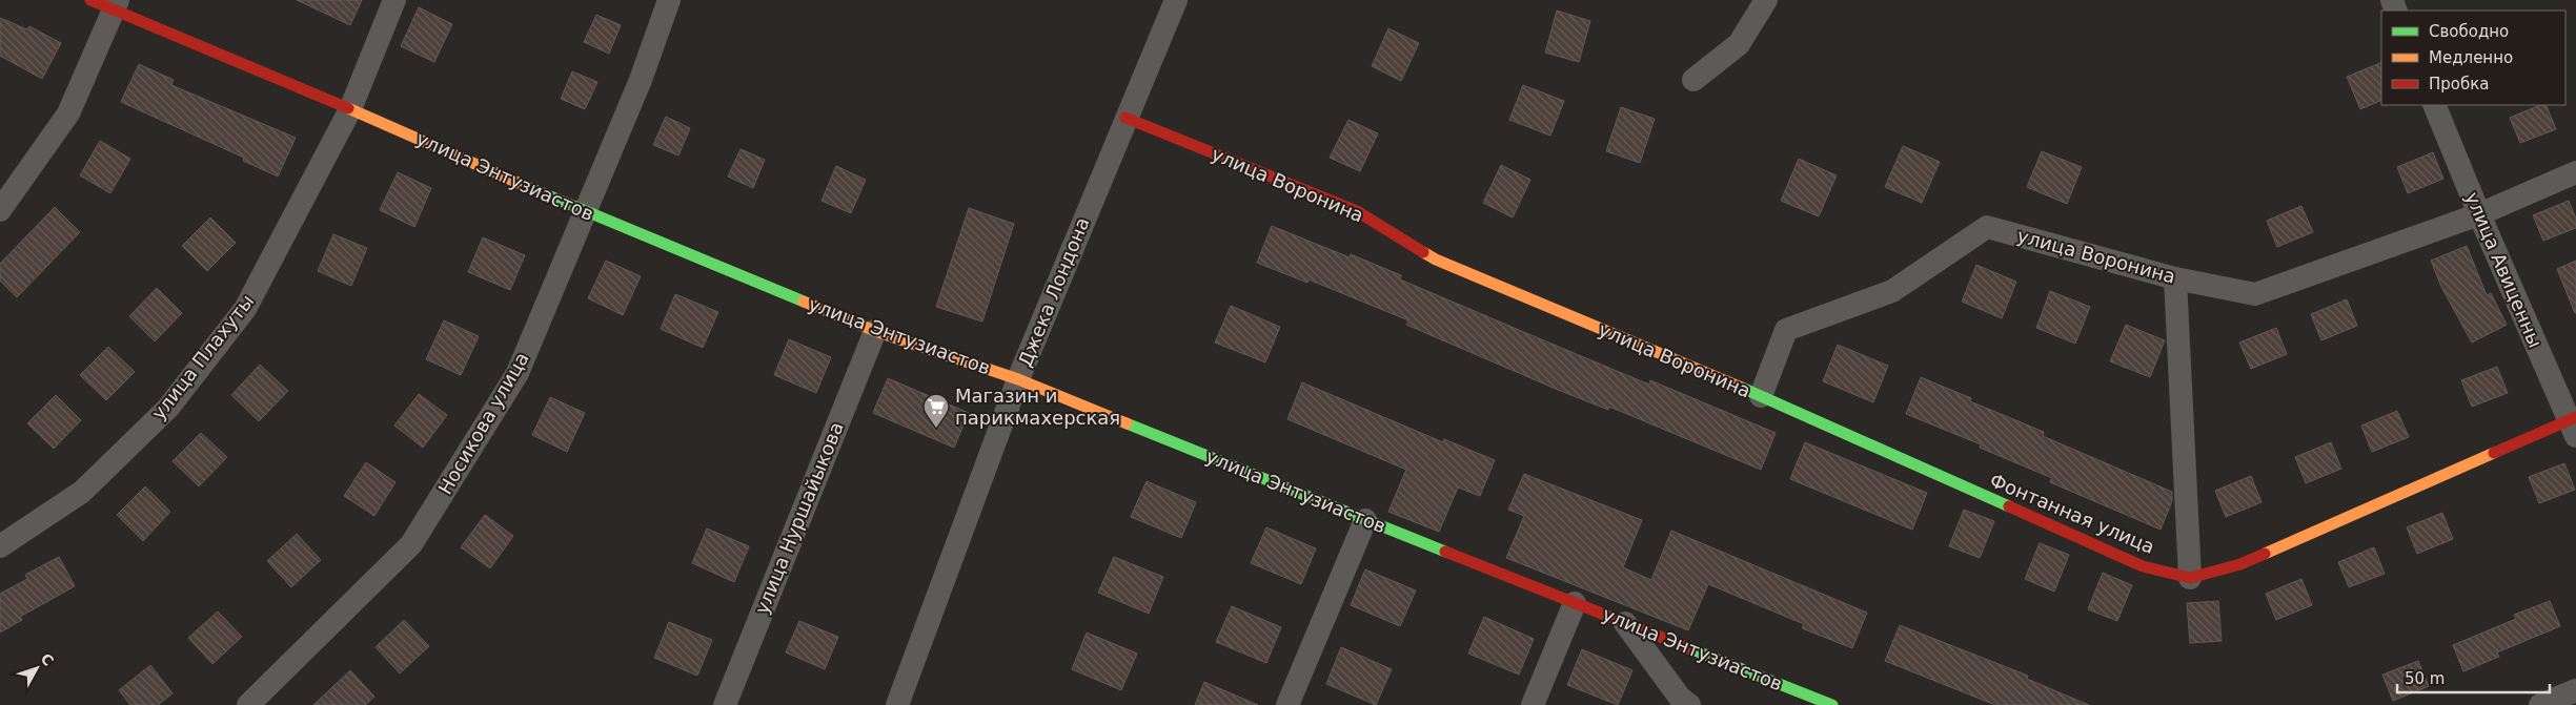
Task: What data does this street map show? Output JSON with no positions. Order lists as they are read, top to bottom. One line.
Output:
{"streets":{"street":["улица Энтузиастов","улица Воронина","улица Авиценны","Джека Лондона","улица Плахуты","Носикова улица","Фонтанная улица","улица Нуршайыкова"]},"crossings":[["улица Энтузиастов","Джека Лондона"],["улица Энтузиастов","улица Плахуты"],["улица Энтузиастов","Носикова улица"],["улица Энтузиастов","улица Нуршайыкова"],["улица Воронина","улица Авиценны"],["улица Воронина","Джека Лондона"],["улица Воронина","Фонтанная улица"],["улица Авиценны","Фонтанная улица"]],"places":{"supermarket":["Магазин и парикмахерская"]},"legend":["Свободно","Медленно","Пробка"],"scale_bar":"50 m","north":"top right"}
